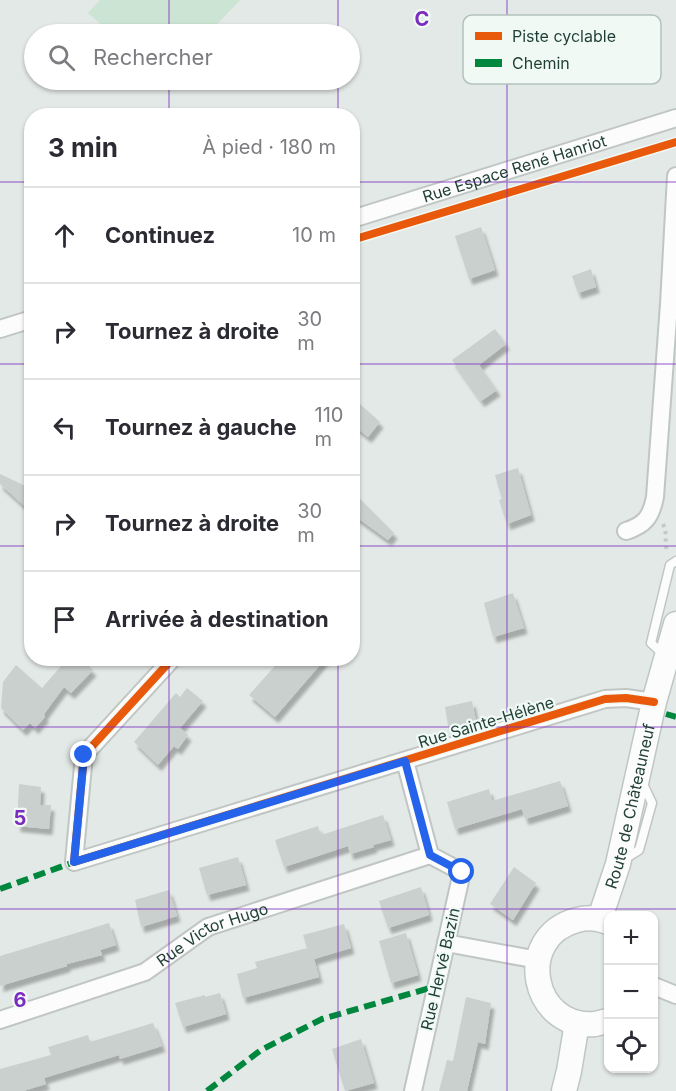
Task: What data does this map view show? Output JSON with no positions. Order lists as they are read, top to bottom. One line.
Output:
{"streets":{"main road":["Route de Châteauneuf"],"street":["Rue Espace René Hanriot","Rue Sainte-Hélène","Rue Victor Hugo","Rue Hervé Bazin"]},"crossings":[["Rue Sainte-Hélène","Route de Châteauneuf"],["Rue Victor Hugo","Rue Hervé Bazin"]],"legend":["Piste cyclable","Chemin"],"page":{"search":"Rechercher","heading":["3 min","À pied · 180 m"],"list":[["Continuez","10 m"],["Tournez à droite","30 m"],["Tournez à gauche","110 m"],["Tournez à droite","30 m"],"Arrivée à destination"],"map_buttons":["+","−"]},"grid":{"columns":["C"],"rows":["5","6"]}}
